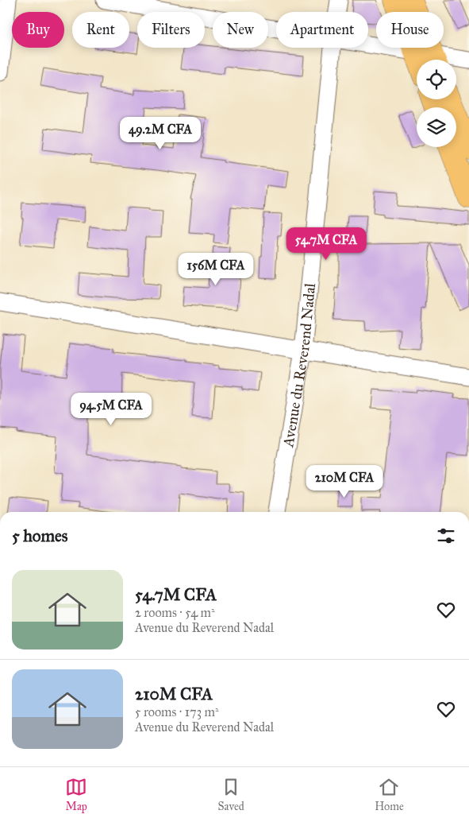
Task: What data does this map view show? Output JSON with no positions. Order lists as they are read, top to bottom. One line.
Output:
{"streets":{"street":["Avenue du Reverend Nadal"]},"page":{"chip":["Buy","Rent","Filters","New","Apartment","House"],"price":["49.2M CFA","54.7M CFA","156M CFA","94.5M CFA","210M CFA"],"heading":"5 homes","list":[{"name":"54.7M CFA","note":"2 rooms · 54 m² · Avenue du Reverend Nadal"},{"name":"210M CFA","note":"5 rooms · 173 m² · Avenue du Reverend Nadal"}],"tabs":["Map","Saved","Home"]}}
